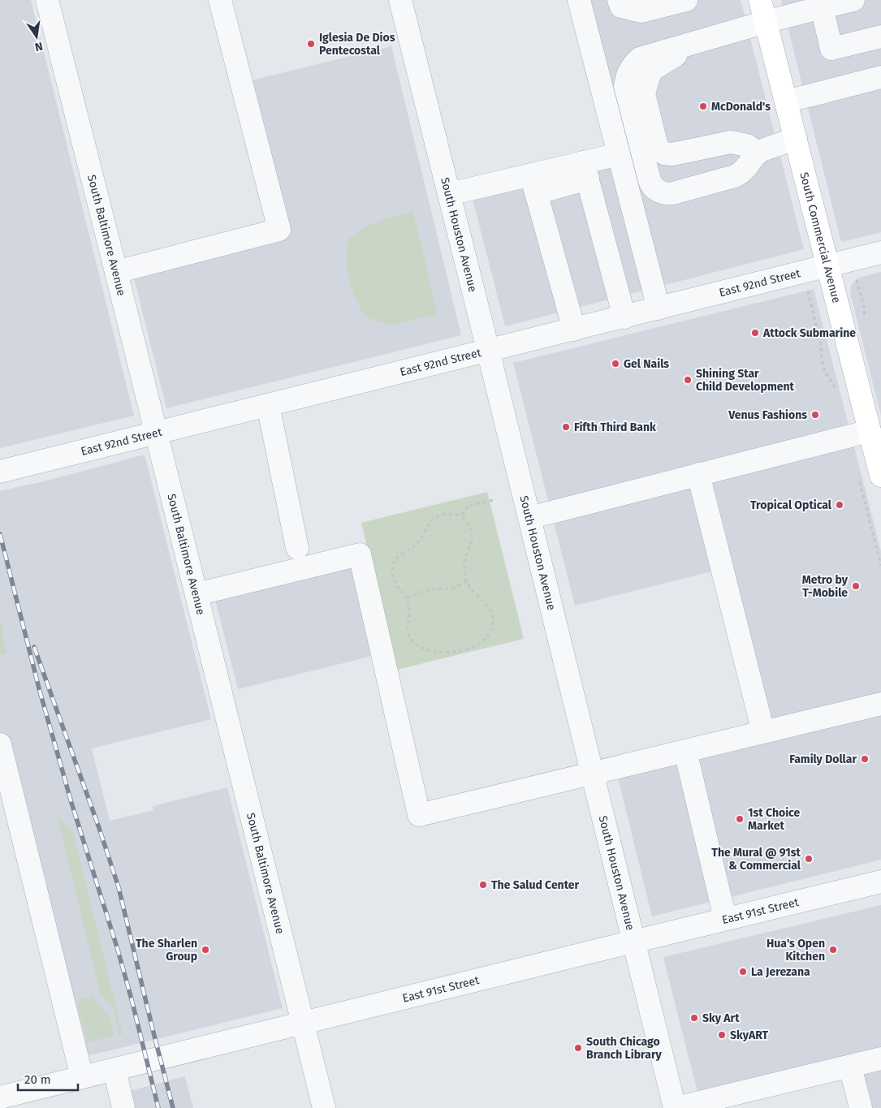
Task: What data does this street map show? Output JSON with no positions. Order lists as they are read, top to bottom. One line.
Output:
{"streets":{"main road":["South Commercial Avenue"],"street":["South Baltimore Avenue","South Houston Avenue","East 92nd Street","East 91st Street"]},"crossings":[["South Baltimore Avenue","East 92nd Street"],["South Baltimore Avenue","East 91st Street"],["South Houston Avenue","East 92nd Street"],["South Houston Avenue","East 91st Street"],["South Commercial Avenue","East 92nd Street"]],"places":["Iglesia De Dios Pentecostal","McDonald's","Attock Submarine","Gel Nails","Shining Star Child Development","Venus Fashions","Fifth Third Bank","Tropical Optical","Metro by T-Mobile","Family Dollar","1st Choice Market","The Mural @ 91st & Commercial","The Salud Center","The Sharlen Group","Hua's Open Kitchen","La Jerezana","Sky Art","SkyART","South Chicago Branch Library"],"scale_bar":"20 m","north":"bottom"}
